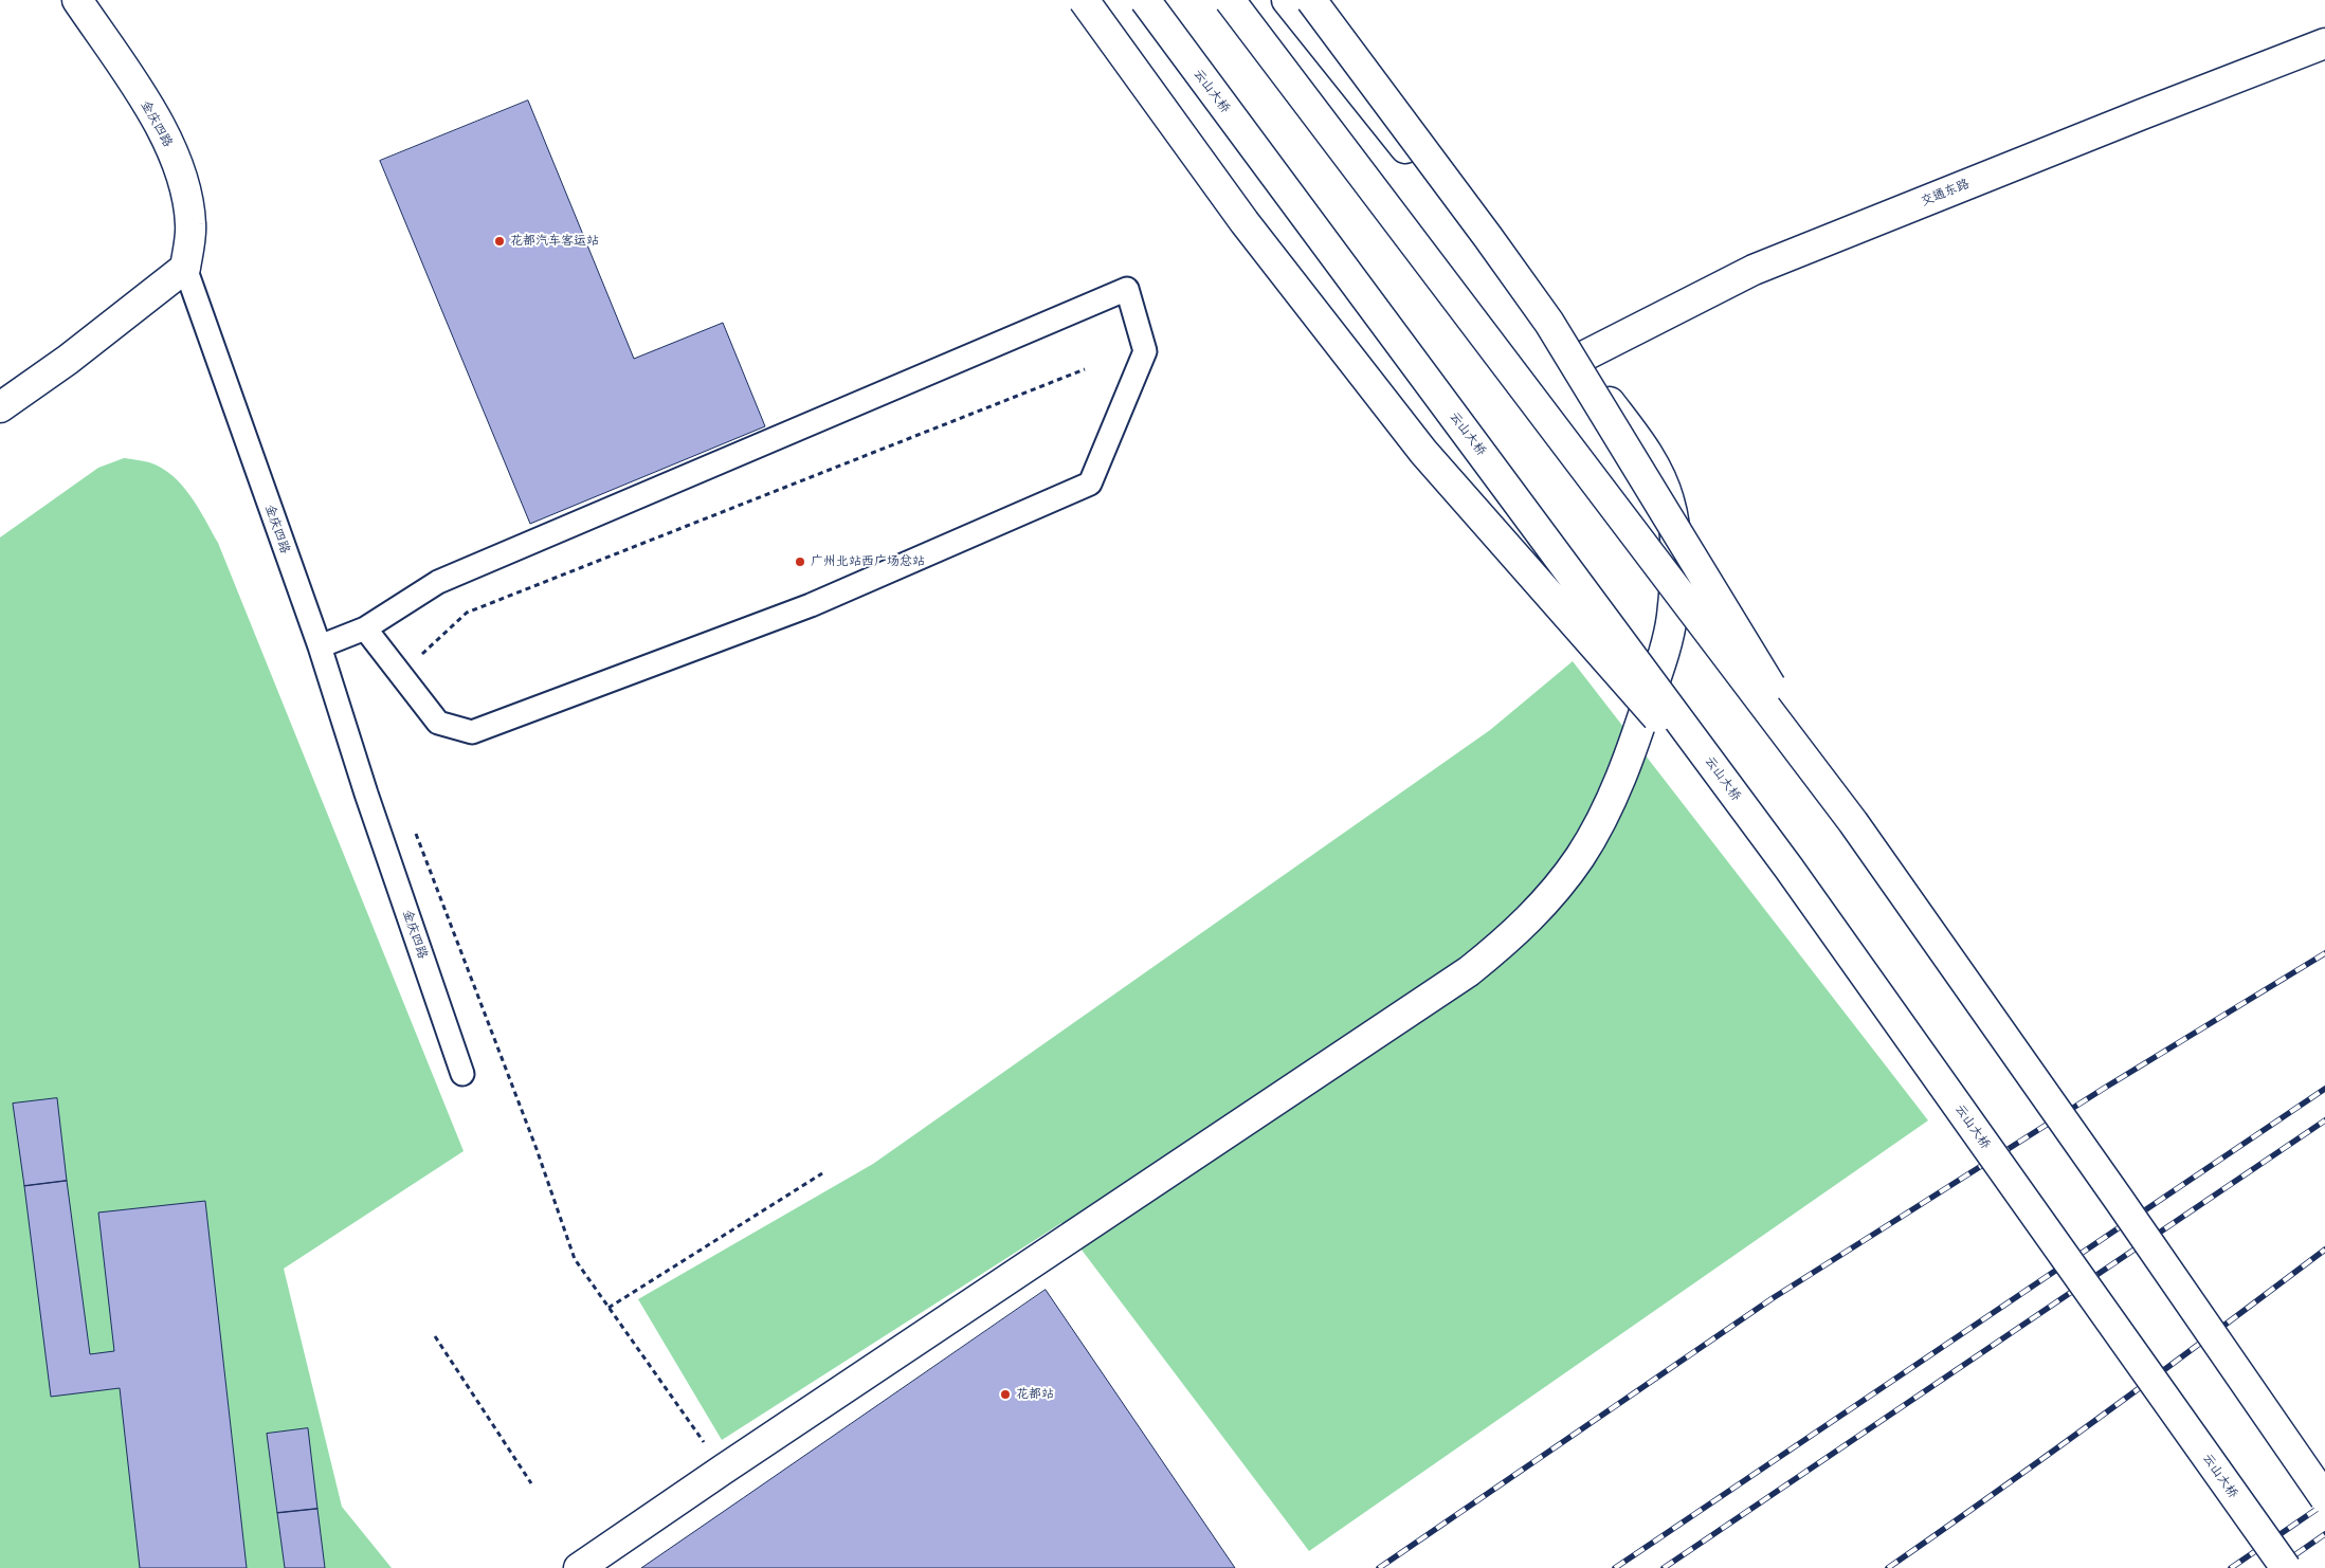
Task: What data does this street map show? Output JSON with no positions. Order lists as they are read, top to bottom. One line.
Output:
{"streets":{"main road":["云山大桥","金庆四路","交通东路"]},"places":["花都汽车客运站","广州北站西广场总站","花都站"]}
